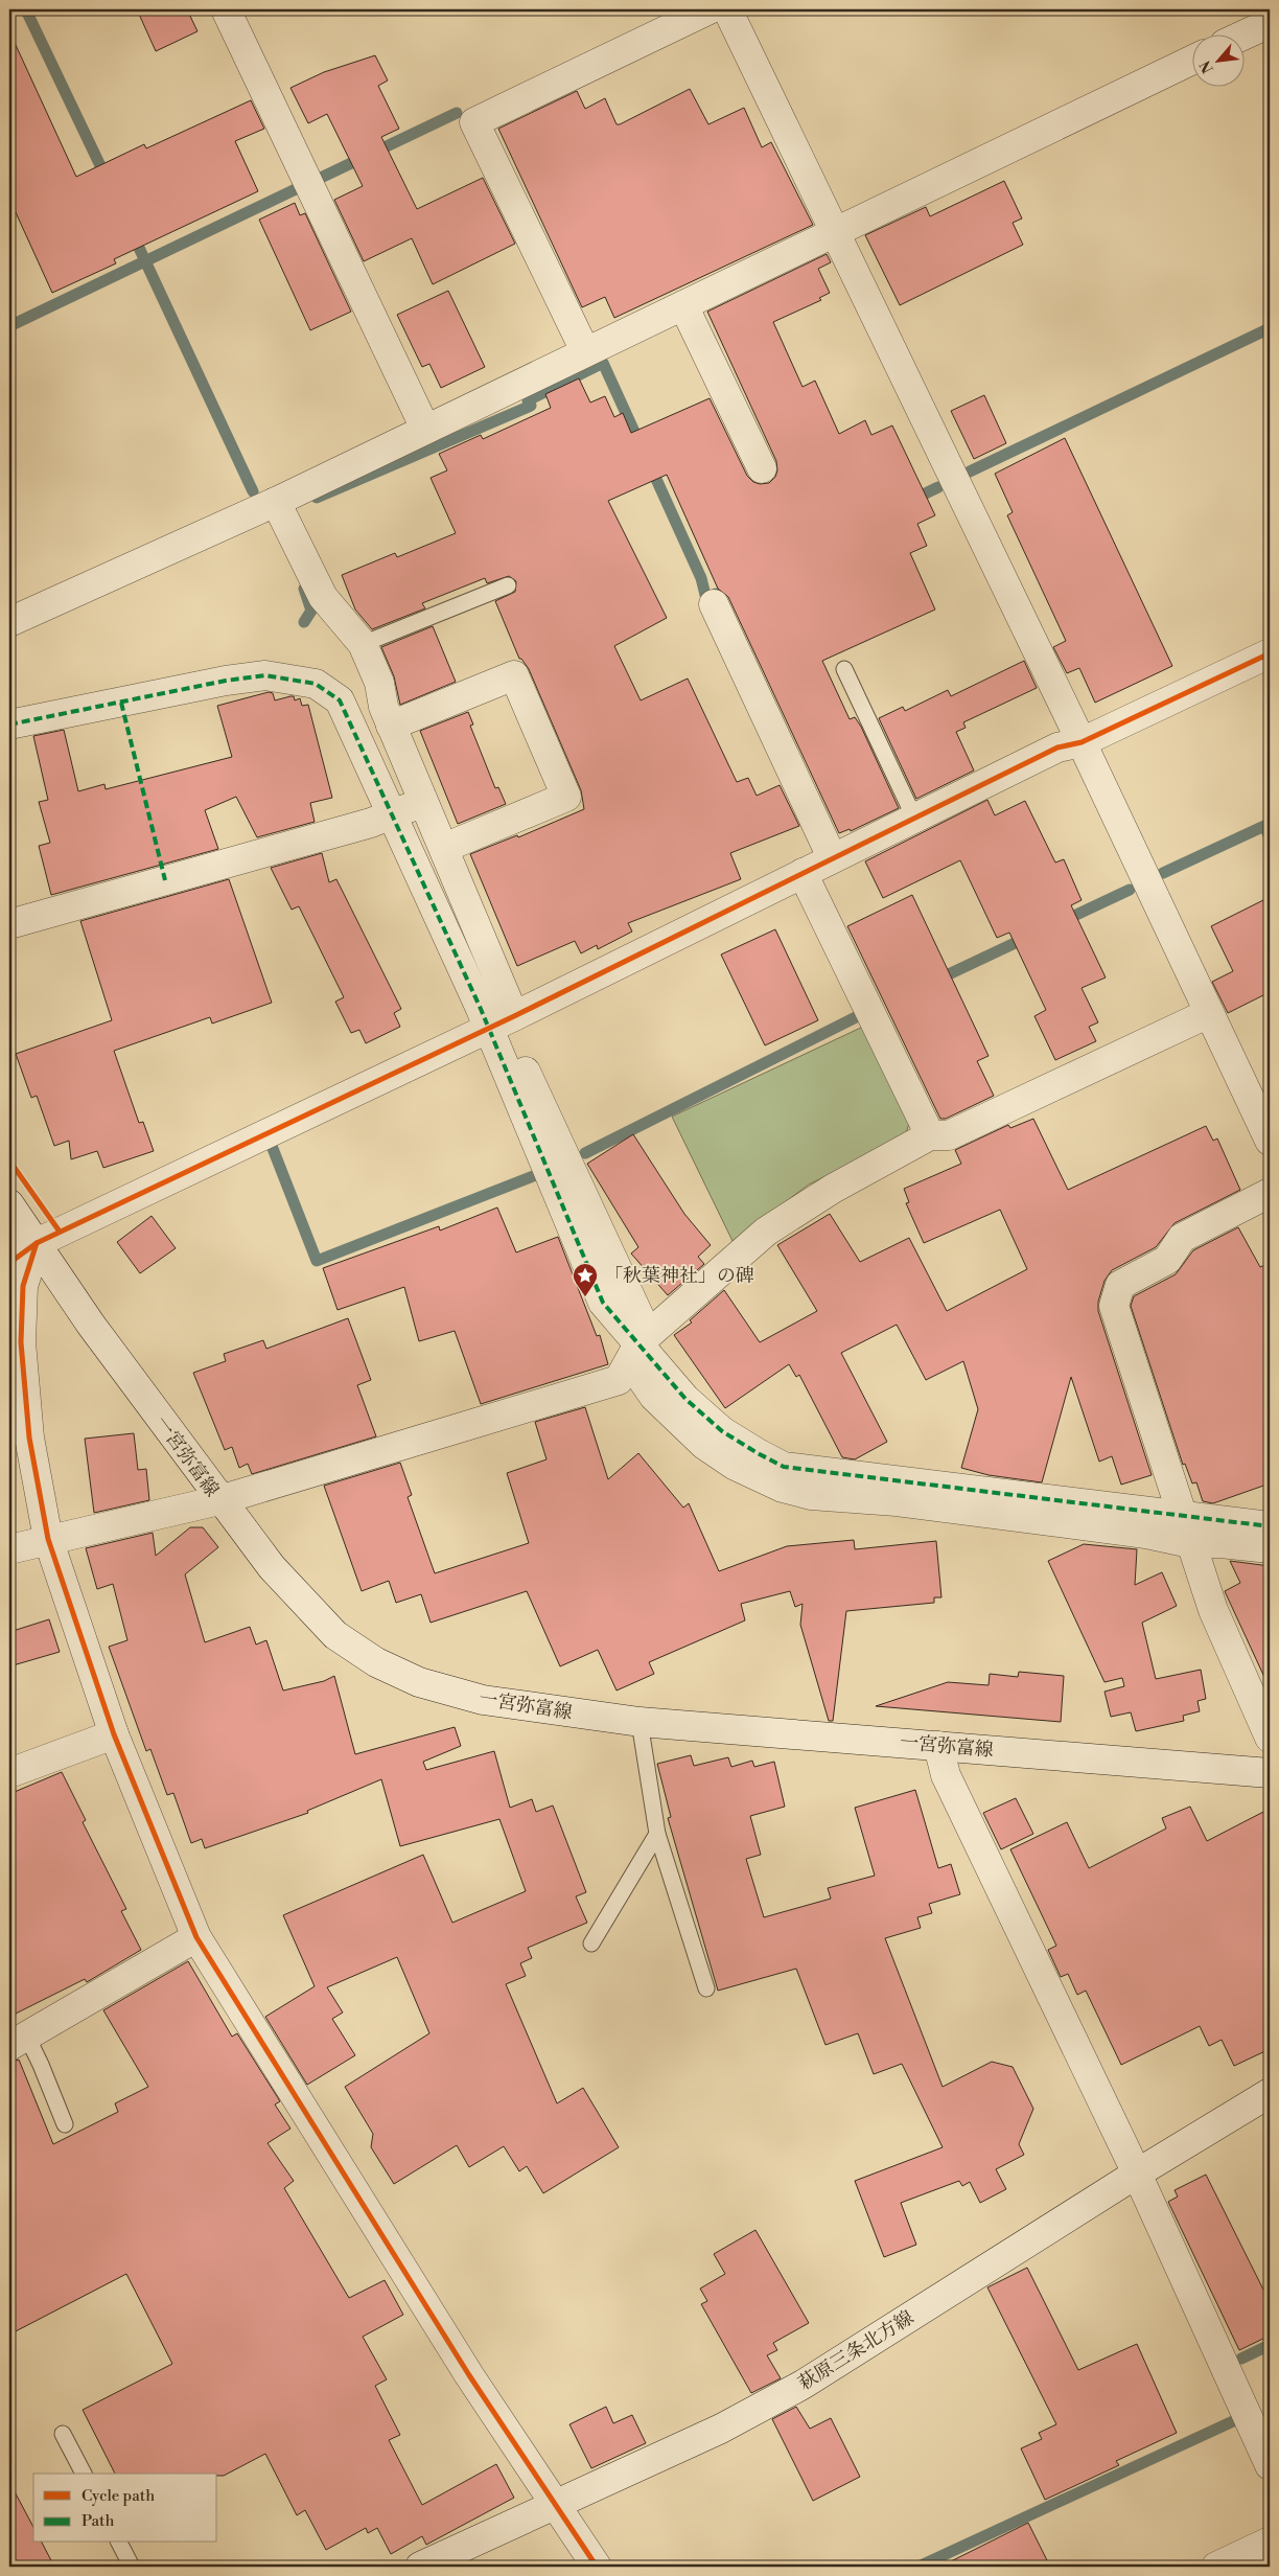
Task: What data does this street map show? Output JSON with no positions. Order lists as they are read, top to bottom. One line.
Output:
{"streets":{"street":["一宮弥富線","萩原三条北方線"]},"places":{"place":["「秋葉神社」の碑"]},"legend":["Cycle path","Path"],"north":"bottom left"}
